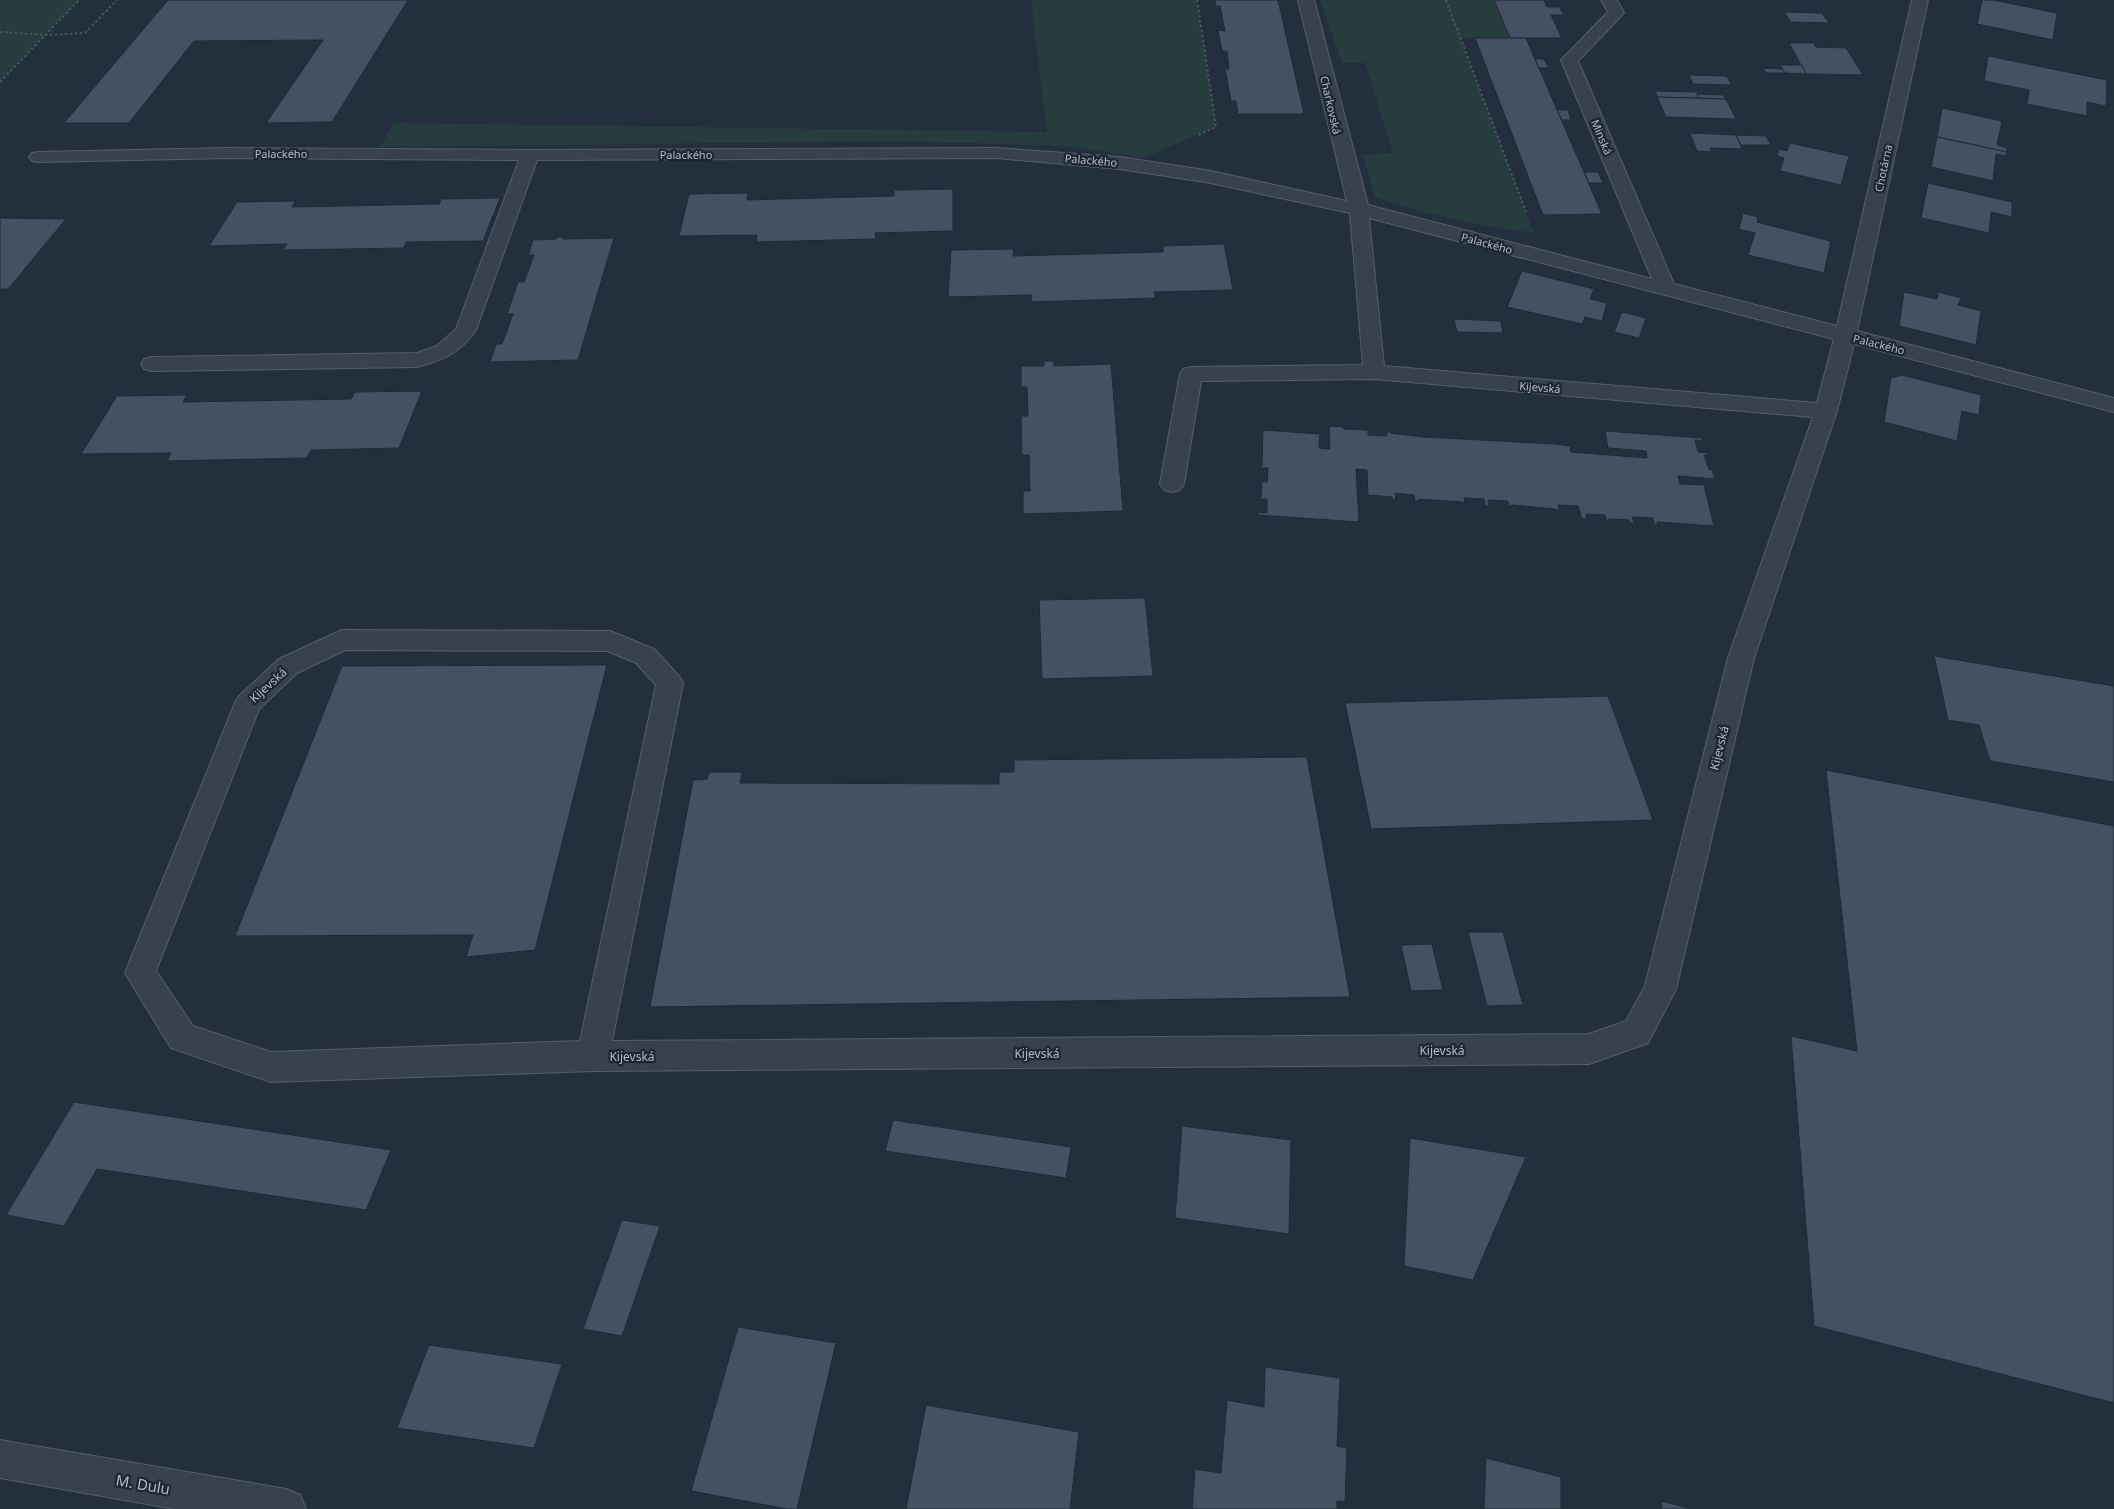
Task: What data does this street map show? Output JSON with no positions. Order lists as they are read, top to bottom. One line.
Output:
{"streets":{"street":["Charkovská","Minská","Palackého","Chotárna","Kijevská","M. Dulu"]},"crossings":[["Charkovská","Palackého"],["Minská","Palackého"],["Palackého","Chotárna"],["Palackého","Kijevská"],["Chotárna","Kijevská"]]}
